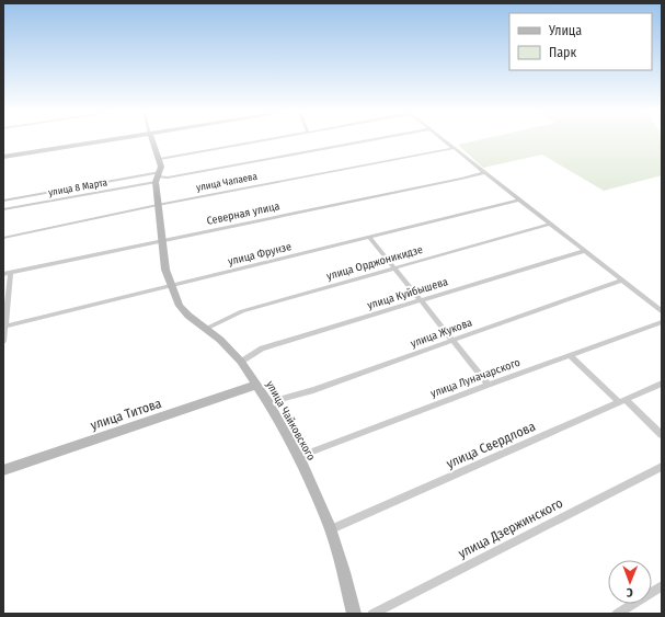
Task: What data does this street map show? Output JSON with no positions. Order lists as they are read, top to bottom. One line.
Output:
{"streets":{"street":["улица Чапаева","улица 8 Марта","Северная улица","улица Фрунзе","улица Орджоникидзе","улица Куйбышева","улица Жукова","улица Луначарского","улица Титова","улица Чайковского","улица Свердлова","улица Дзержинского"]},"crossings":[["улица Чапаева","улица Чайковского"],["улица 8 Марта","улица Чайковского"],["Северная улица","улица Чайковского"],["улица Фрунзе","улица Чайковского"],["улица Орджоникидзе","улица Чайковского"],["улица Куйбышева","улица Чайковского"],["улица Жукова","улица Чайковского"],["улица Луначарского","улица Чайковского"],["улица Титова","улица Чайковского"],["улица Чайковского","улица Свердлова"]],"legend":["Улица","Парк"],"north":"bottom"}
